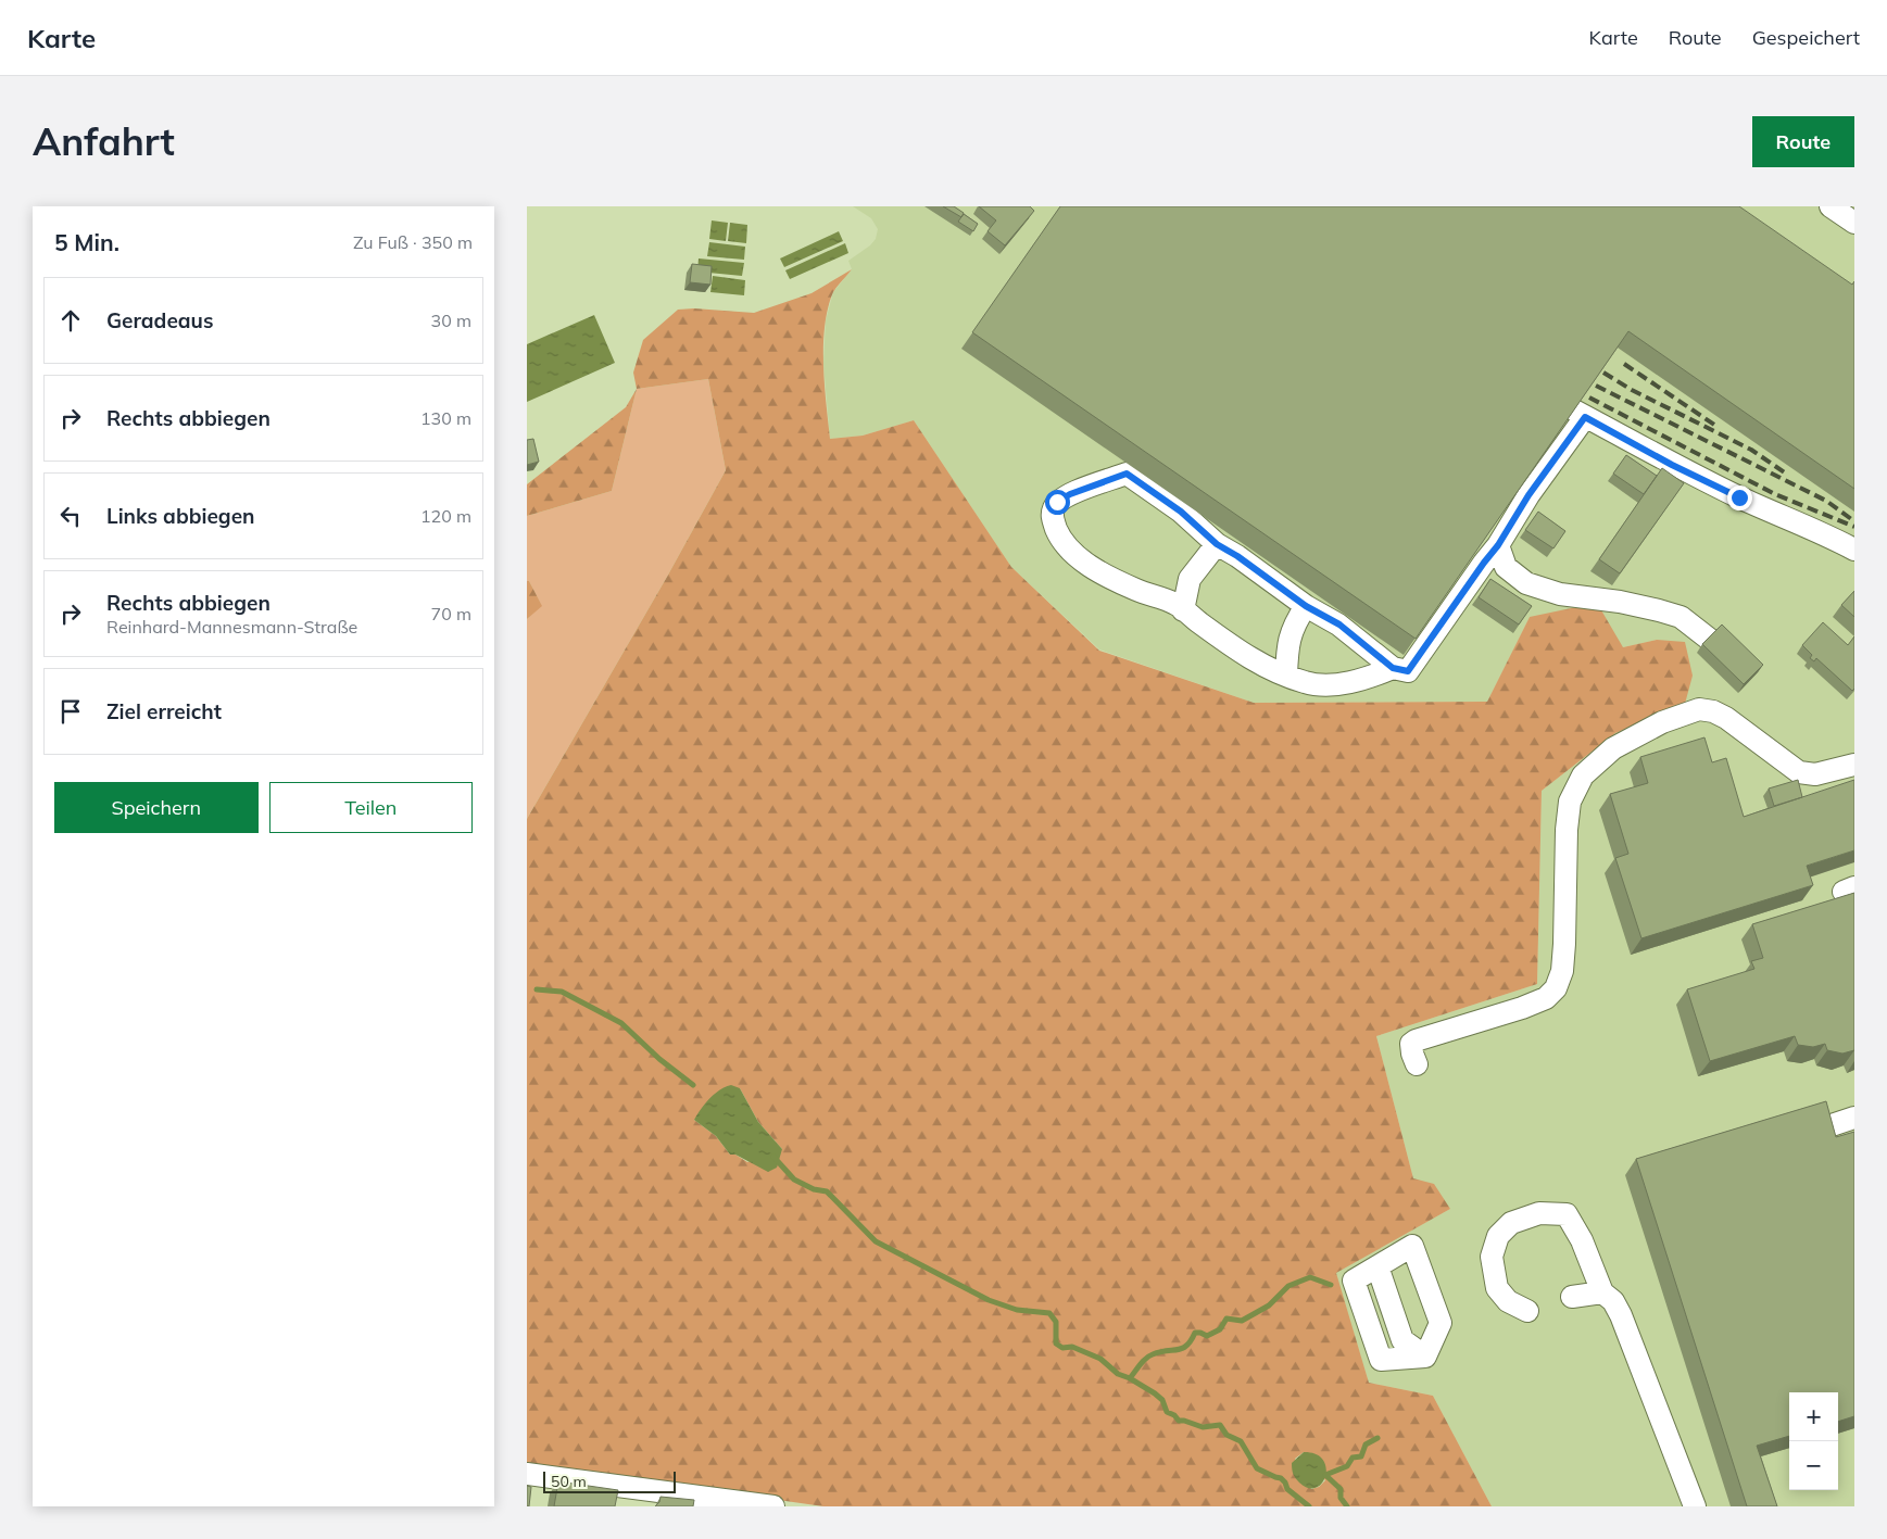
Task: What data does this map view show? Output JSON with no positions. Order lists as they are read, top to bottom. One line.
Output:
{"scale_bar":"50 m","page":{"header":"Karte","nav":["Karte","Route","Gespeichert"],"buttons":["Route",["Speichern","Teilen"]],"title":"Anfahrt","heading":["5 Min.","Zu Fuß · 350 m"],"list":[["Geradeaus","30 m"],["Rechts abbiegen","130 m"],["Links abbiegen","120 m"],["Rechts abbiegen","Reinhard-Mannesmann-Straße","70 m"],"Ziel erreicht"],"map_buttons":["+","−"],"scale":"50 m"}}
